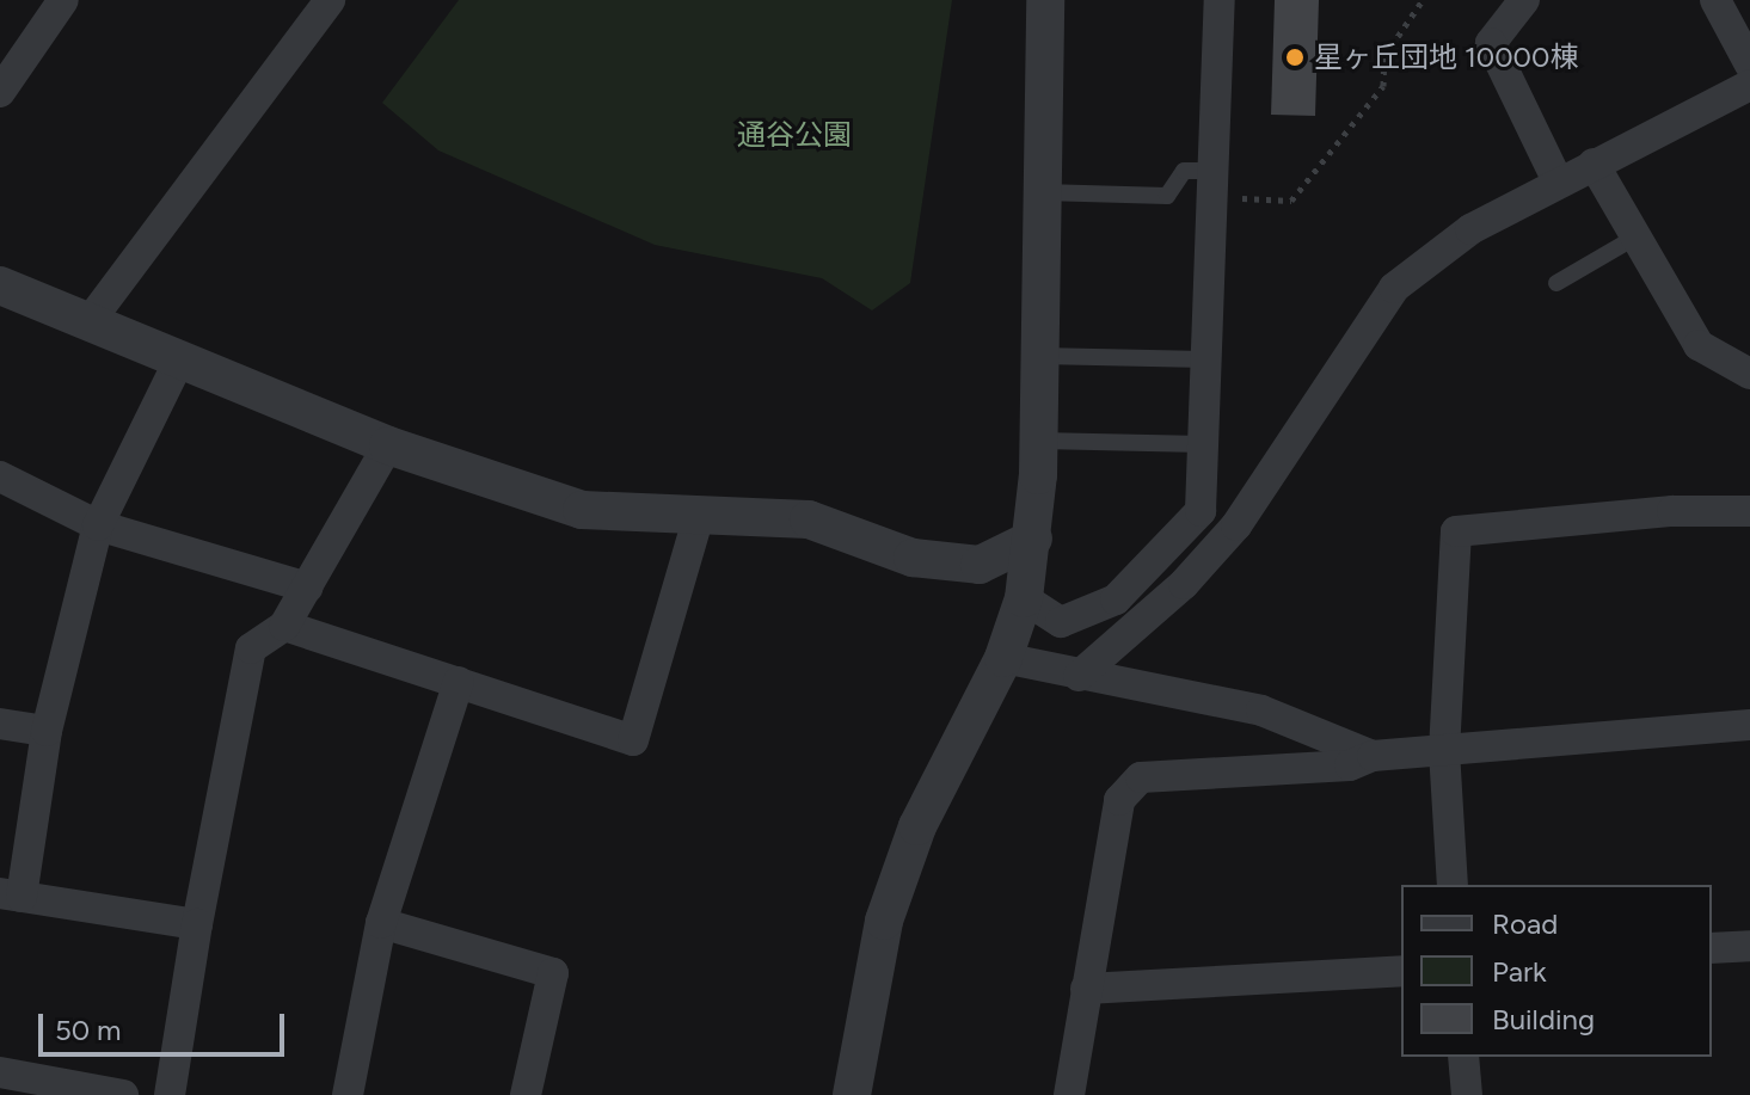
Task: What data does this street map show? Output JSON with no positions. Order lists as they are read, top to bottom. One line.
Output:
{"parks":["通谷公園"],"places":["星ヶ丘団地 10000棟"],"legend":["Road","Park","Building"],"scale_bar":"50 m"}
